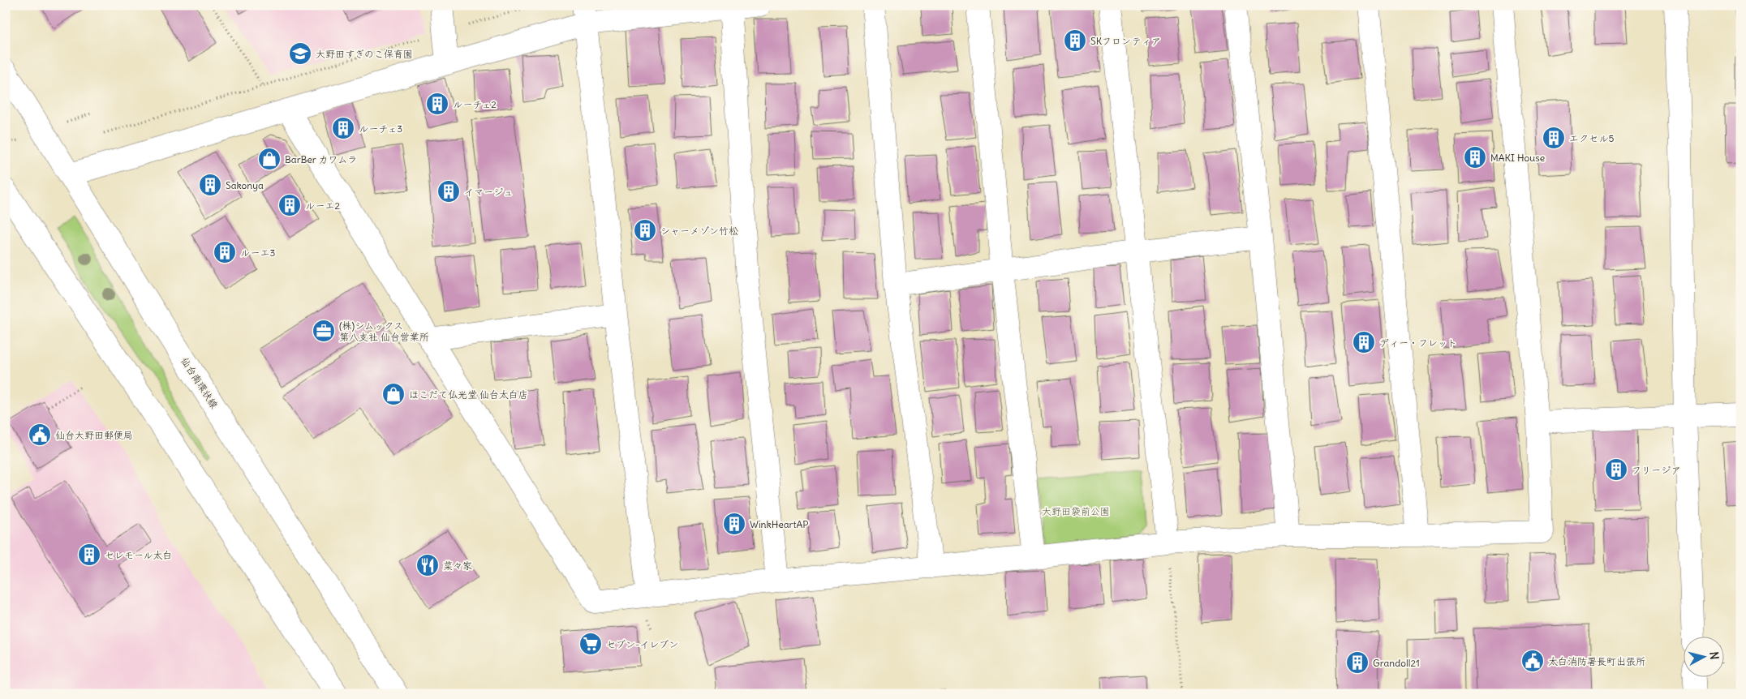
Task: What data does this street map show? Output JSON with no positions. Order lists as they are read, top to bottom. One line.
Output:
{"streets":{"street":["仙台南環状線"]},"parks":["大野田袋前公園"],"places":{"building":["SKフロンティア","ルーチェ2","ルーチェ3","エクセル5","MAKI House","Sakonya","イマージュ","ルーエ2","シャーメゾン竹松","ルーエ3","ディー・フレット","フリージア","WinkHeartAP","セレモール太白","Grandoll21"],"school or university":["大野田すぎのこ保育園"],"shop":["BarBer カワムラ","ほこだて仏光堂 仙台太白店"],"office":["(株)シムックス 第八支社 仙台営業所"],"public building":["仙台大野田郵便局","太白消防署長町出張所"],"restaurant":["菜々家"],"supermarket":["セブン-イレブン"]},"north":"right"}
